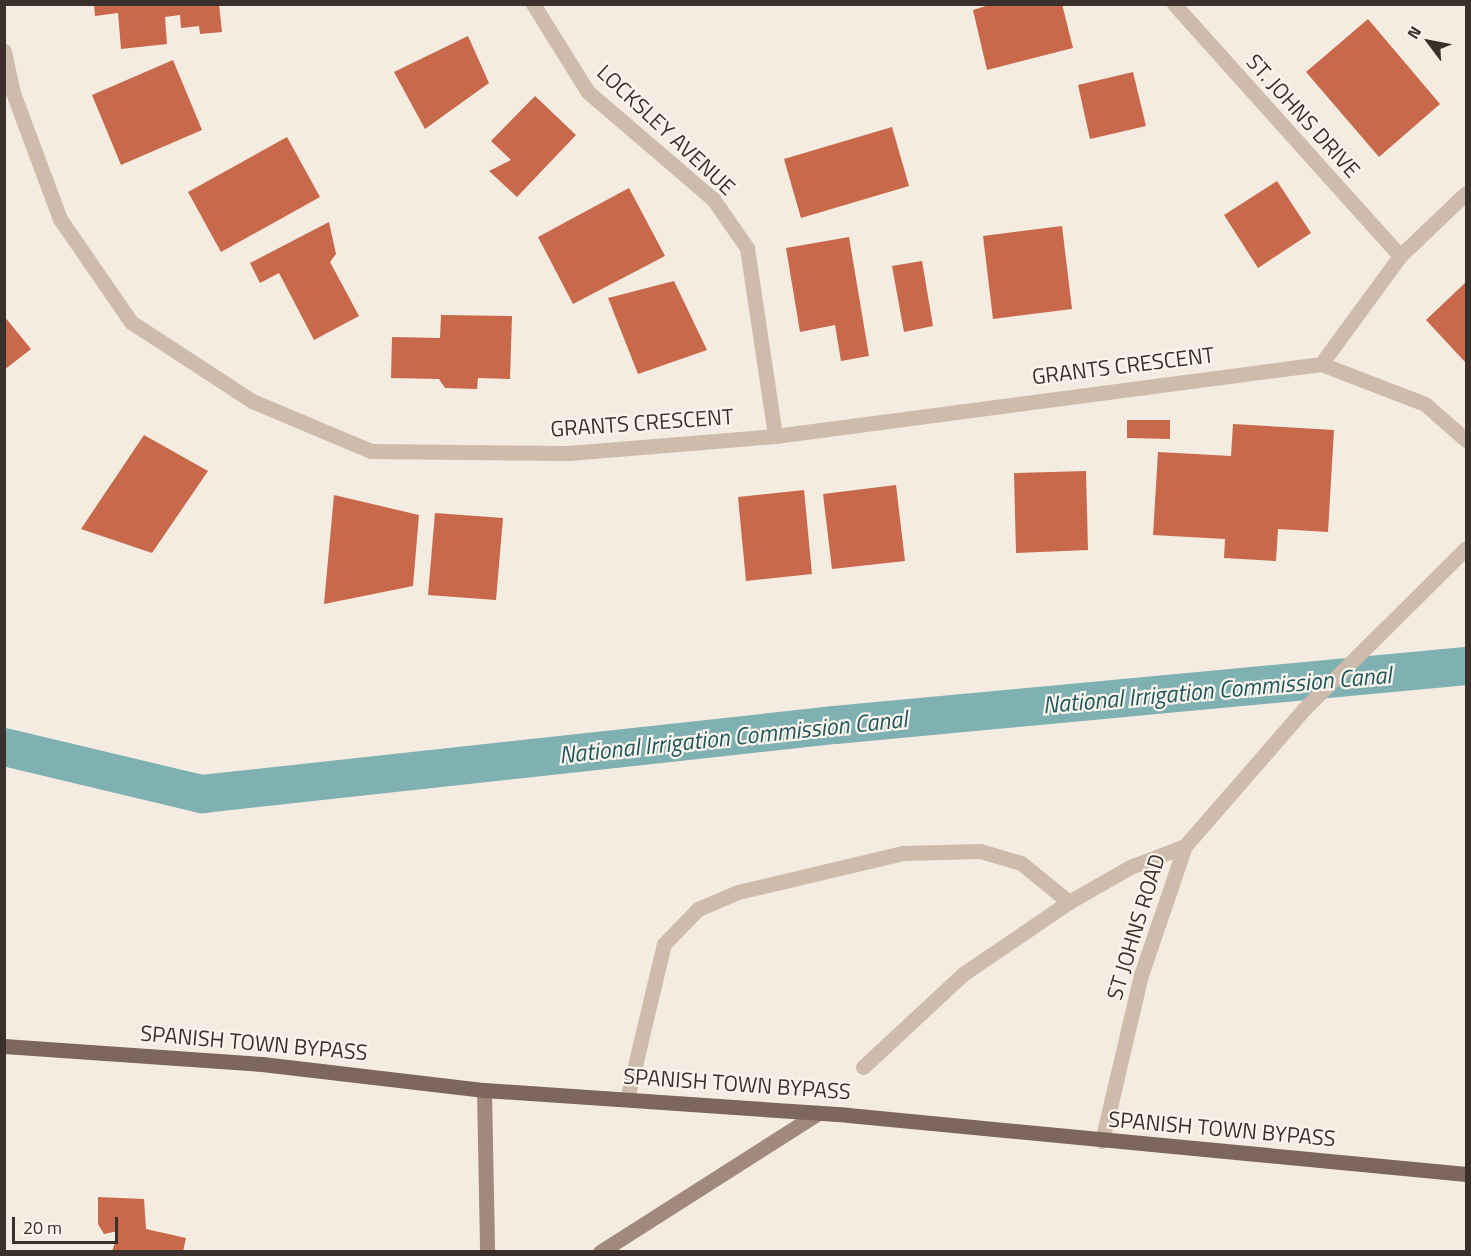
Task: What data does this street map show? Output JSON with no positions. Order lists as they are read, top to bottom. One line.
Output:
{"streets":{"main road":["SPANISH TOWN BYPASS"],"street":["ST. JOHNS DRIVE","LOCKSLEY AVENUE","GRANTS CRESCENT","ST JOHNS ROAD"]},"crossings":[["LOCKSLEY AVENUE","GRANTS CRESCENT"],["ST JOHNS ROAD","SPANISH TOWN BYPASS"]],"water":["National Irrigation Commission Canal"],"scale_bar":"20 m","north":"top left"}
